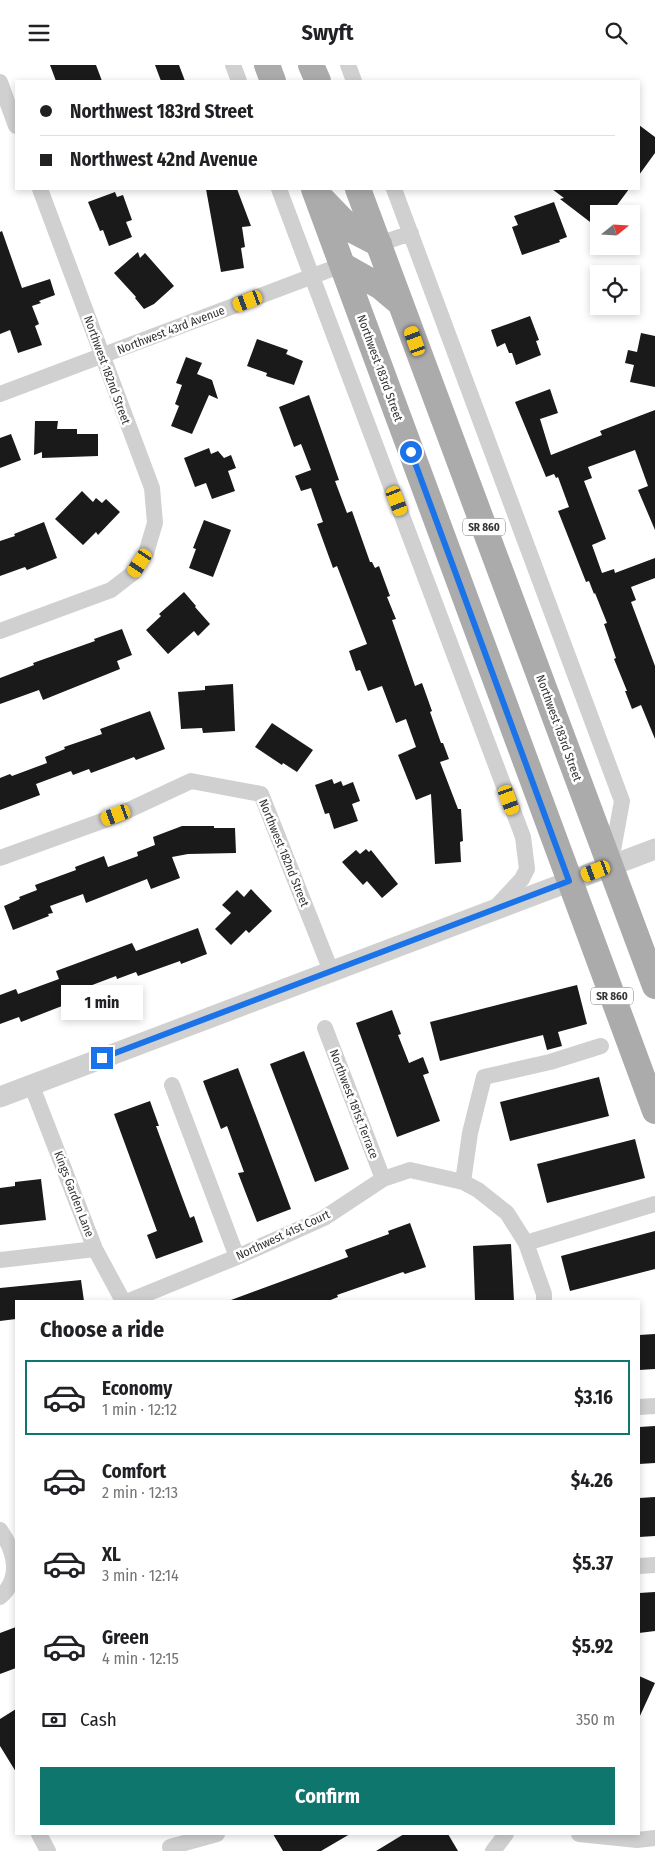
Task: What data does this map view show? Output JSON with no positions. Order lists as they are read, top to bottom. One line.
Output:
{"streets":{"main road":["Northwest 183rd Street","SR 860"],"street":["Northwest 43rd Avenue","Northwest 182nd Street","Northwest 181st Terrace","Kings Garden Lane","Northwest 41st Court"]},"crossings":[["Northwest 43rd Avenue","Northwest 183rd Street"],["Northwest 43rd Avenue","Northwest 182nd Street"],["Northwest 181st Terrace","Northwest 41st Court"]],"north":"right","page":{"header":"Swyft","banner":["Northwest 183rd Street","Northwest 42nd Avenue"],"bubble":"1 min","heading":"Choose a ride","list":[{"name":"Economy","note":"1 min · 12:12","value":"$3.16"},{"name":"Comfort","note":"2 min · 12:13","value":"$4.26"},{"name":"XL","note":"3 min · 12:14","value":"$5.37"},{"name":"Green","note":"4 min · 12:15","value":"$5.92"}],"pay":["Cash","350 m"],"buttons":"Confirm"}}
